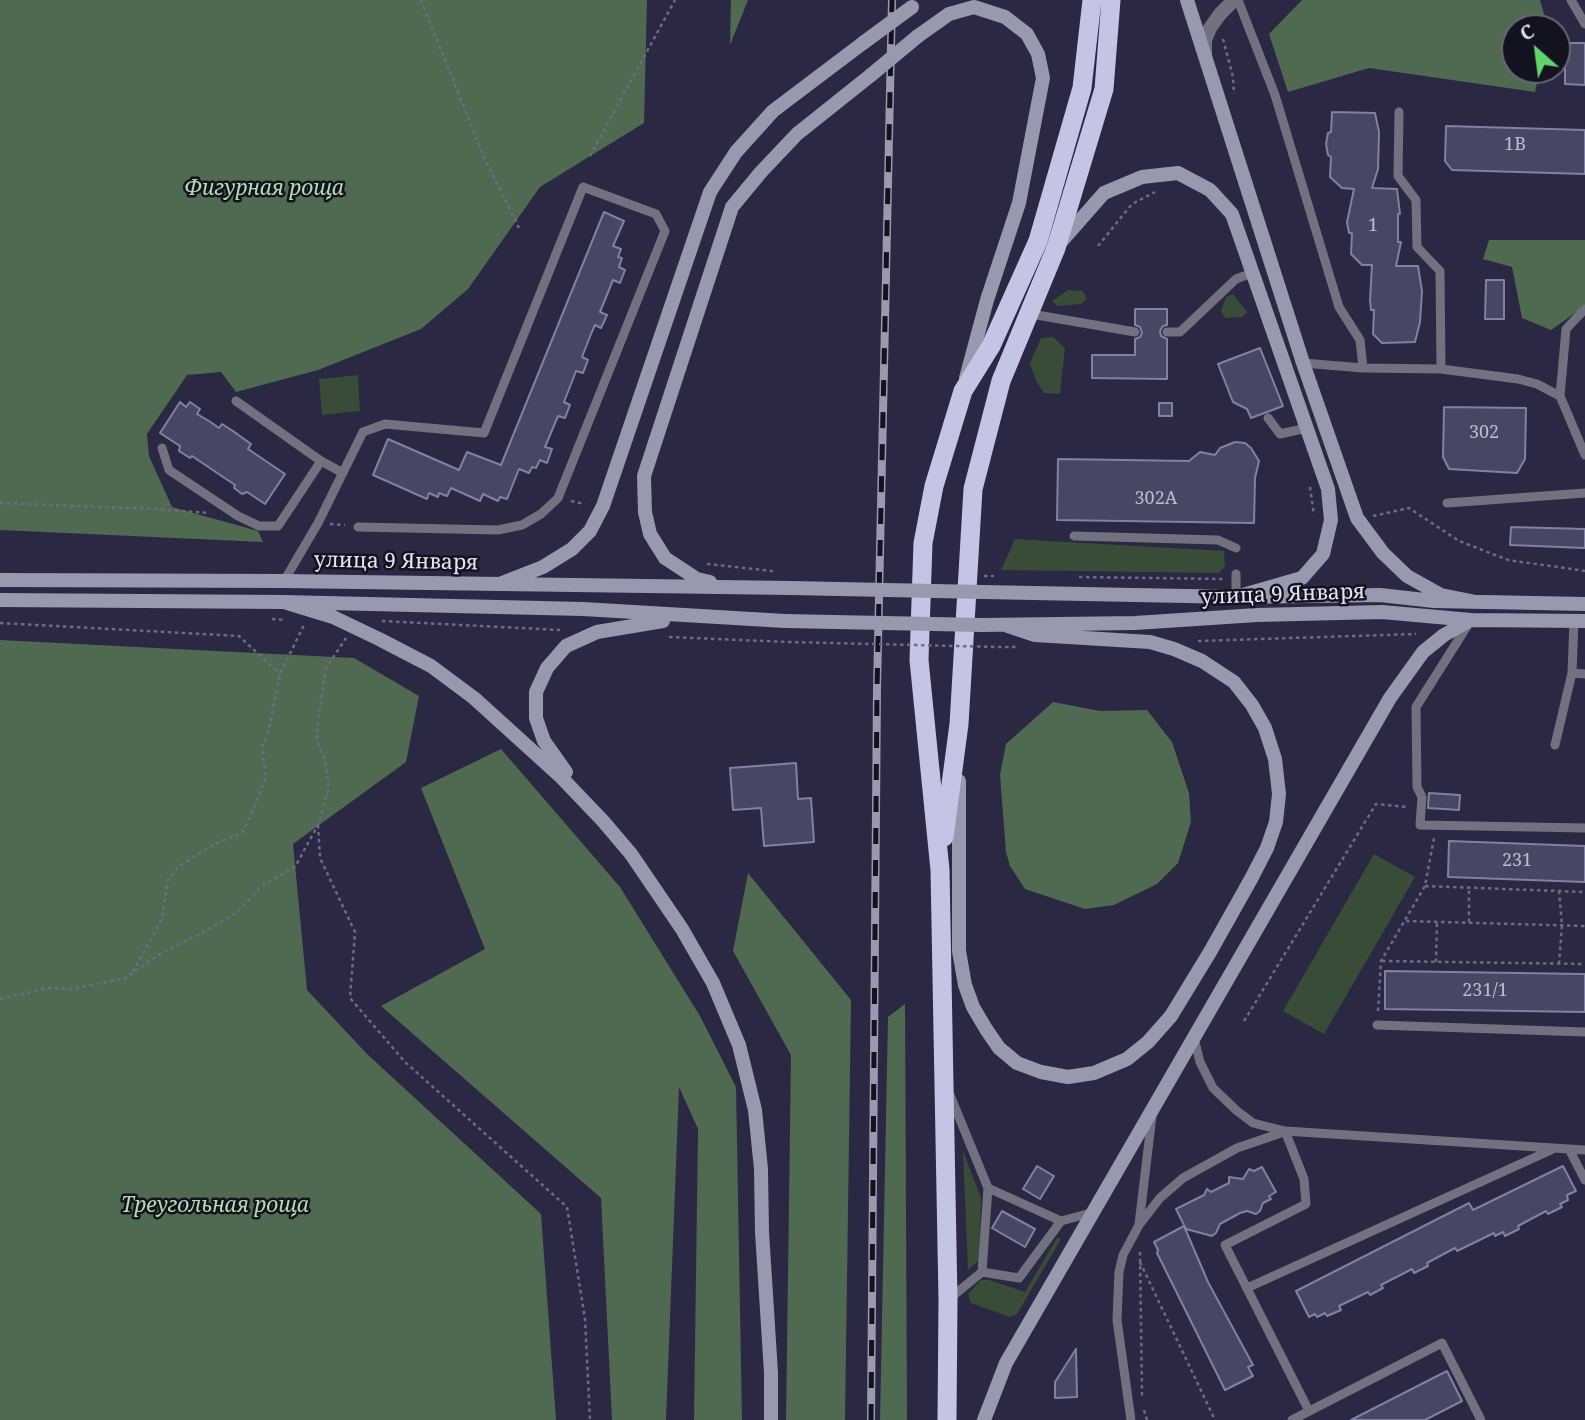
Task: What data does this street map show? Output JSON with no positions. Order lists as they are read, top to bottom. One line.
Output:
{"streets":{"main road":["улица 9 Января"]},"parks":["Фигурная роща","Треугольная роща"],"house_numbers":["1В","1","302","302А","231","231/1"],"north":"top left"}
